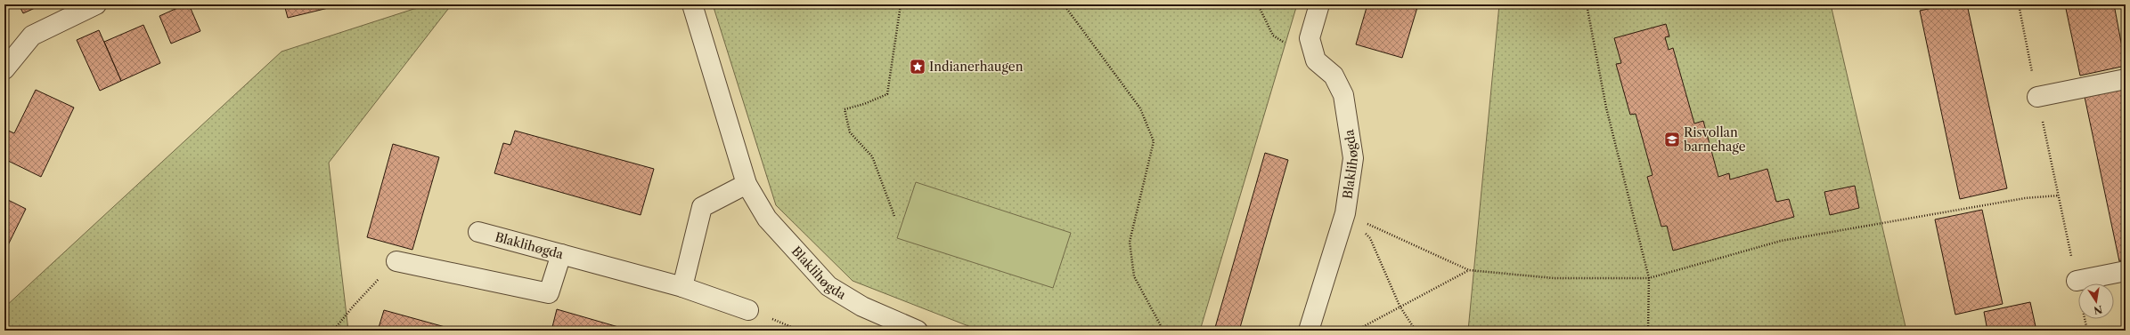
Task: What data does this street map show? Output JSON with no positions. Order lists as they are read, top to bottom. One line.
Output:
{"streets":{"street":["Blaklihøgda"]},"places":{"place":["Indianerhaugen"],"school or university":["Risvollan barnehage"]},"north":"bottom"}
